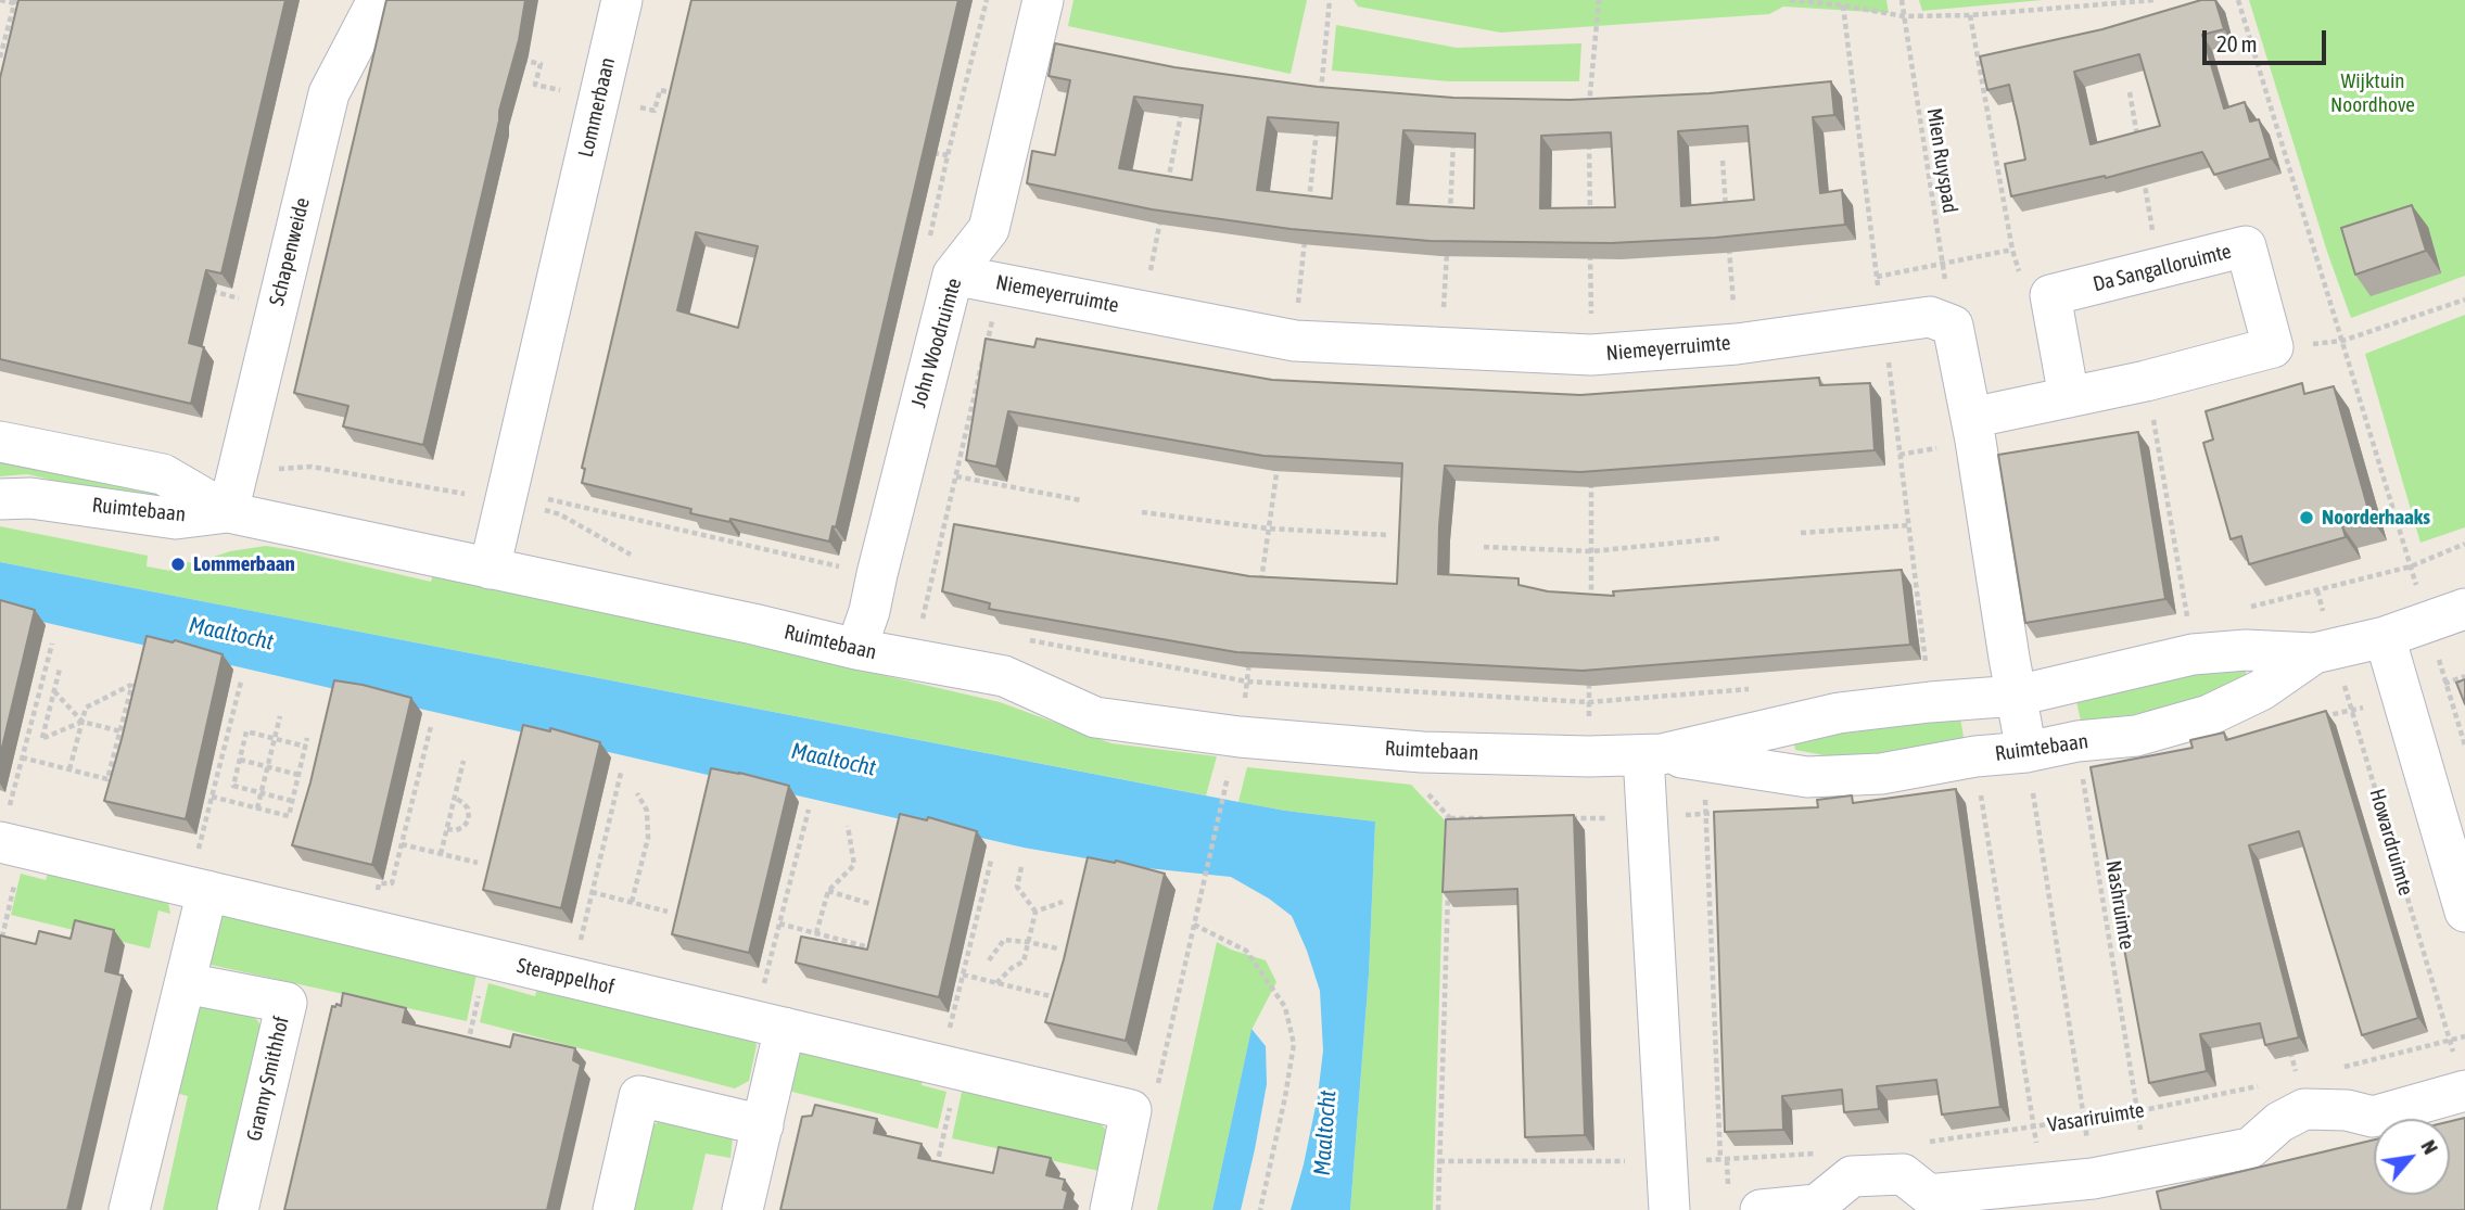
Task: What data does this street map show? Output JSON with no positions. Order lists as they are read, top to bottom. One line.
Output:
{"streets":{"street":["Lommerbaan","Schapenweide","Da Sangalloruimte","Niemeyerruimte","John Woodruimte","Ruimtebaan","Sterappelhof","Granny Smithhof"],"path":["Mien Ruyspad","Howardruimte","Nashruimte","Vasariruimte"]},"crossings":[["Lommerbaan","Ruimtebaan"],["Mien Ruyspad","Niemeyerruimte"],["Schapenweide","Ruimtebaan"],["Niemeyerruimte","John Woodruimte"],["John Woodruimte","Ruimtebaan"],["Ruimtebaan","Howardruimte"],["Ruimtebaan","Nashruimte"],["Nashruimte","Vasariruimte"]],"water":["Maaltocht"],"parks":["Wijktuin Noordhove"],"places":["Noorderhaaks","Lommerbaan"],"scale_bar":"20 m","north":"top right"}
